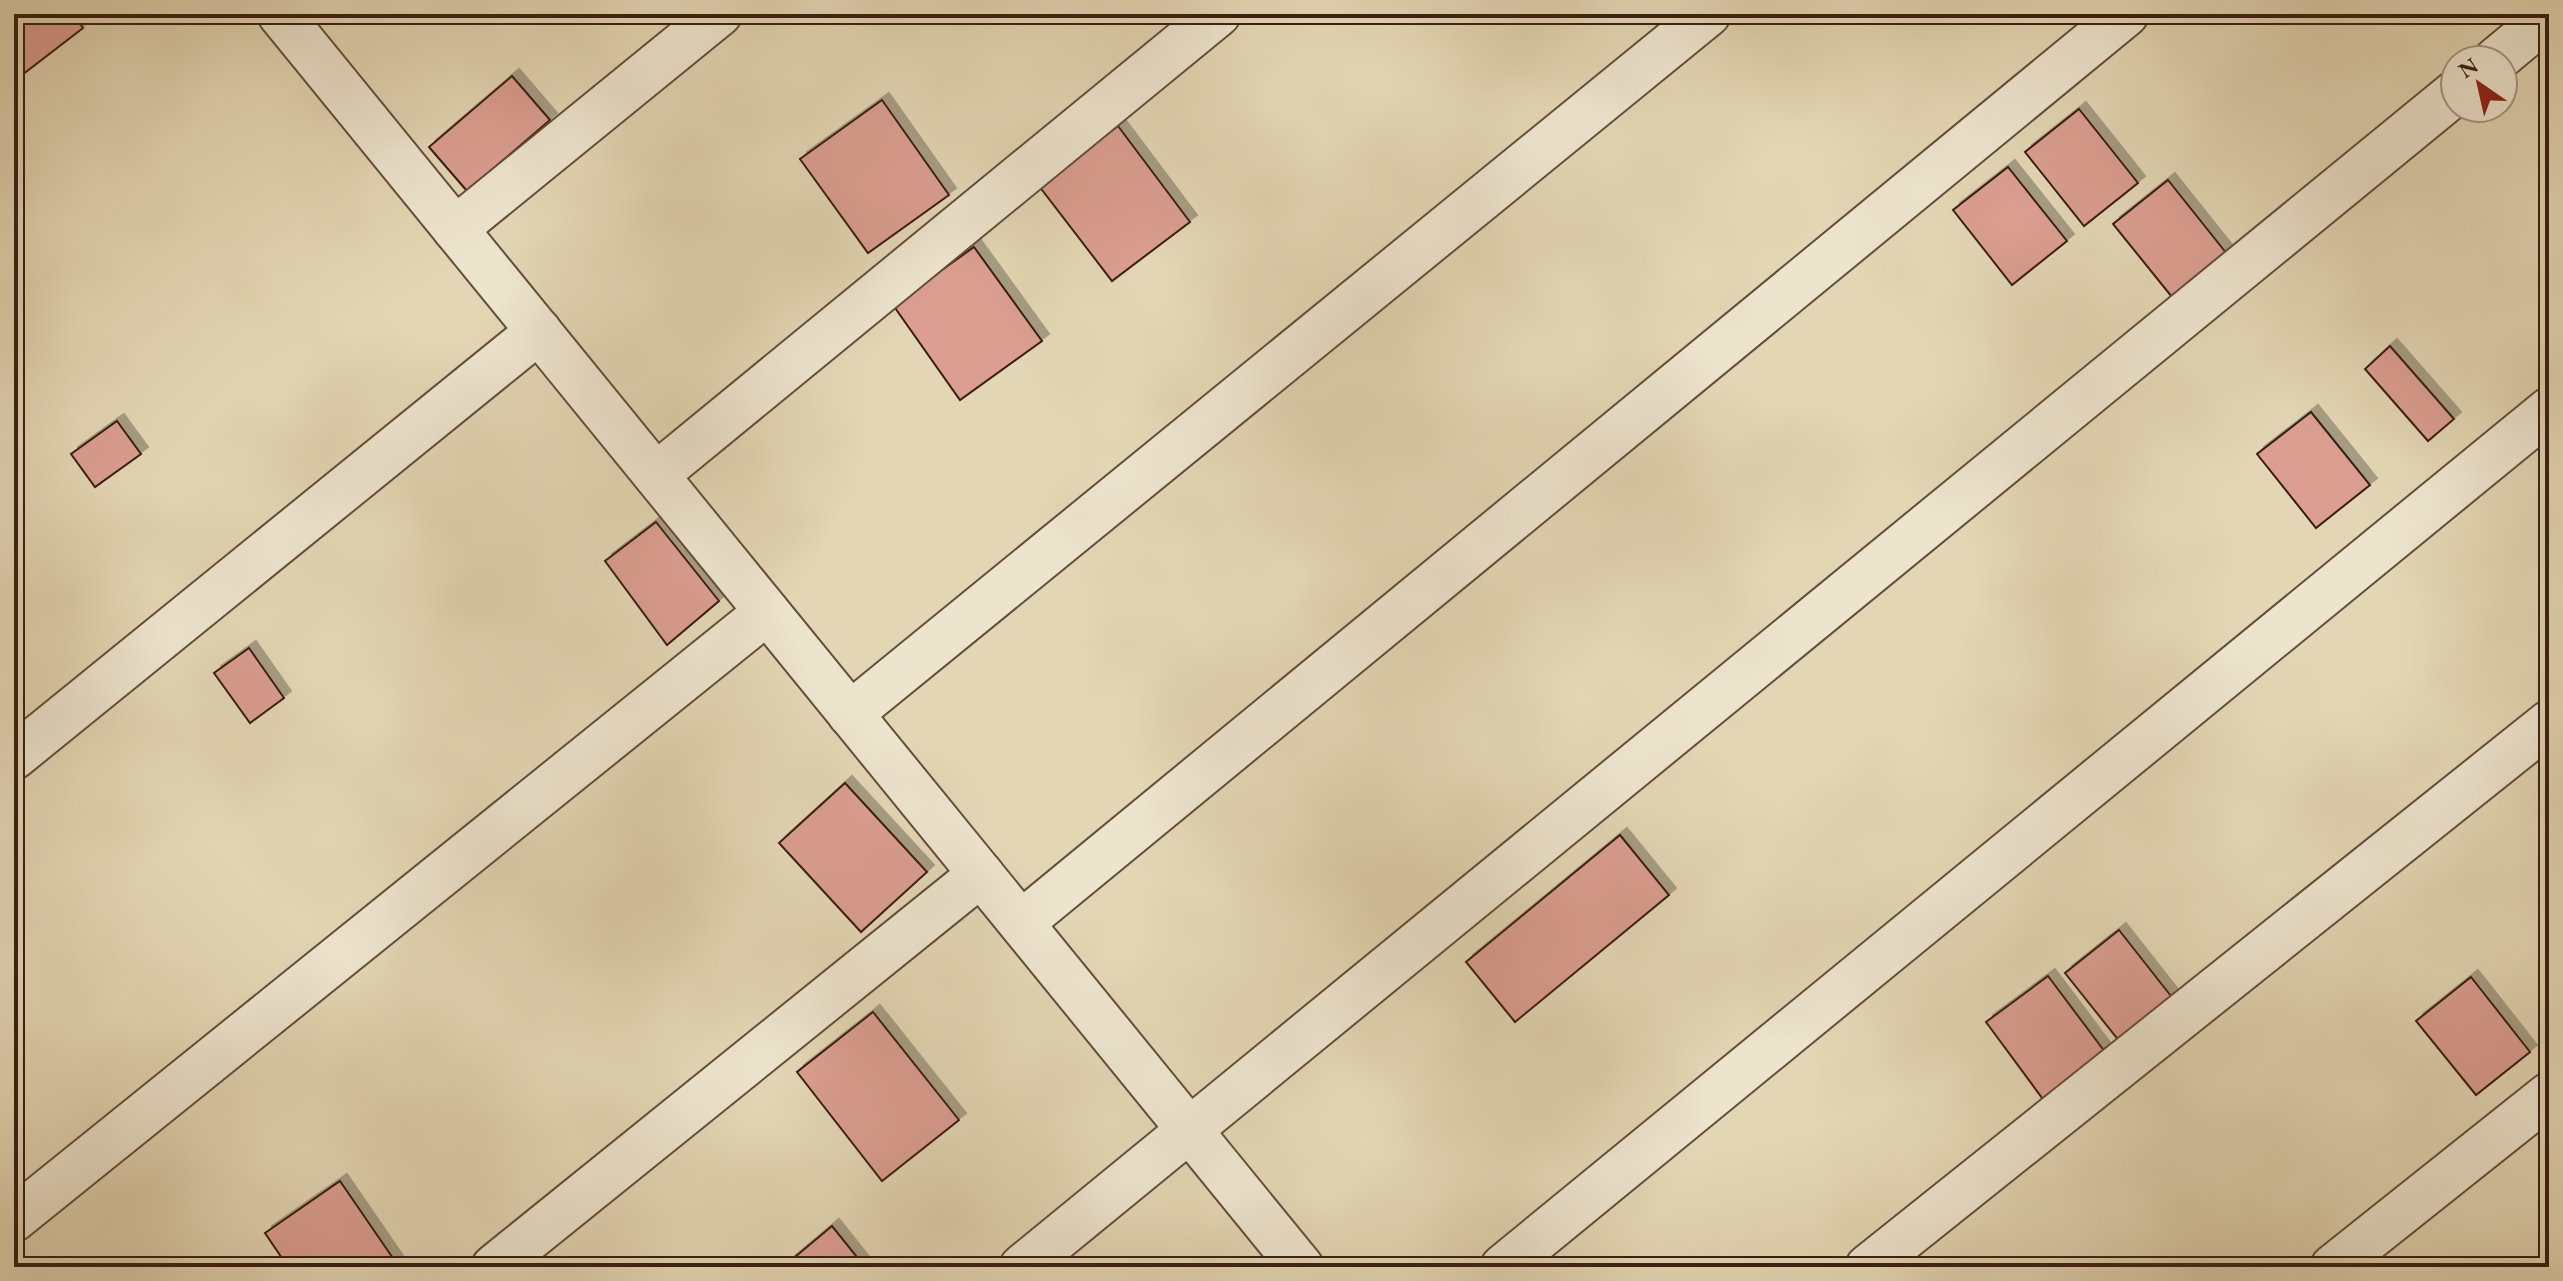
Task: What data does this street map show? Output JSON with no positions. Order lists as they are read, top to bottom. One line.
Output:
{"north":"top left"}
